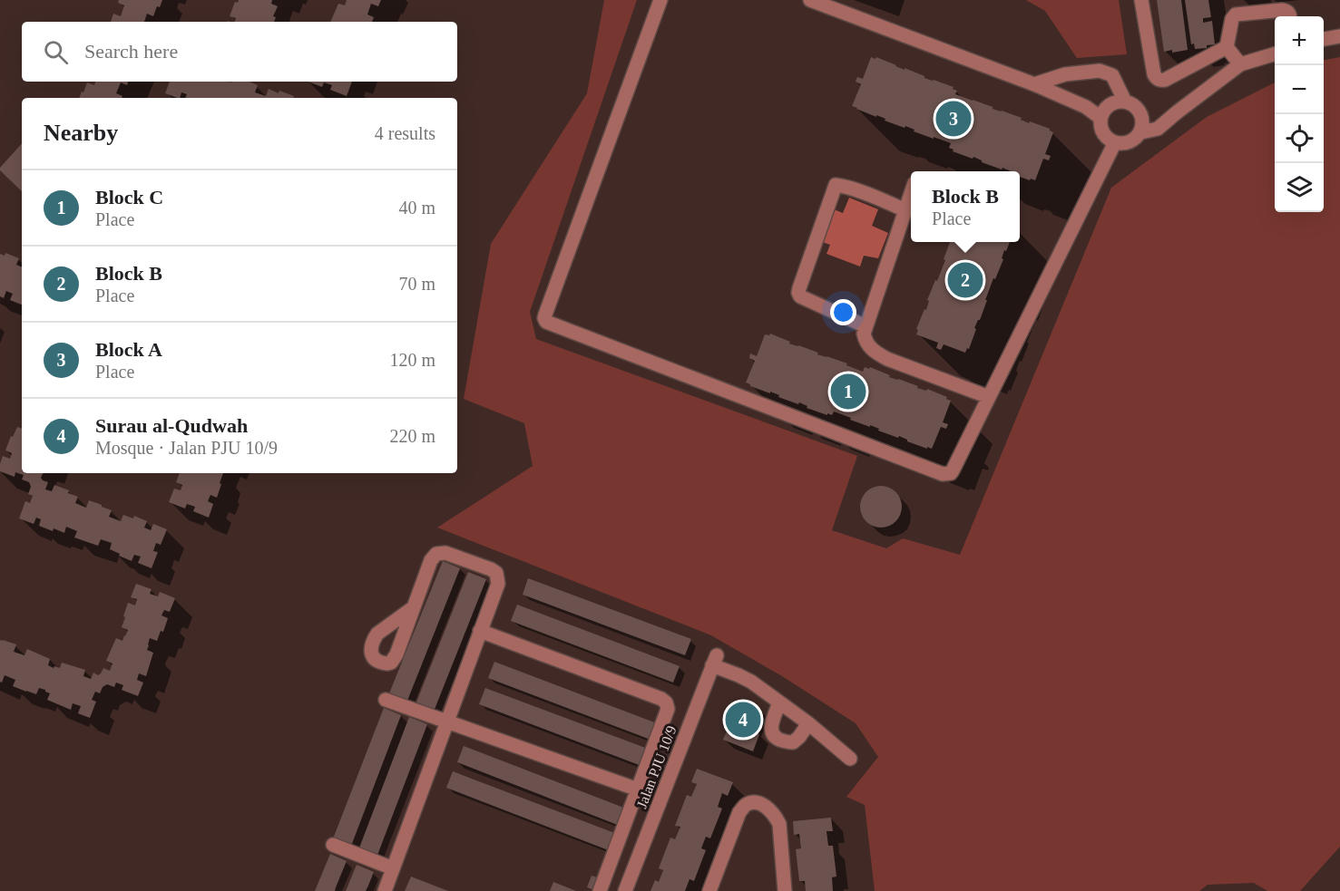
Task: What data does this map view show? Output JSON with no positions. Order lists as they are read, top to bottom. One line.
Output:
{"streets":{"street":["Jalan PJU 10/9"]},"page":{"map_buttons":["+","−"],"search":"Search here","heading":["Nearby","4 results"],"pins":["3","2","1","4"],"list":[{"mark":"1","name":"Block C","note":"Place","value":"40 m"},{"mark":"2","name":"Block B","note":"Place","value":"70 m"},{"mark":"3","name":"Block A","note":"Place","value":"120 m"},{"mark":"4","name":"Surau al-Qudwah","note":"Mosque · Jalan PJU 10/9","value":"220 m"}],"popup":["Block B","Place"]}}
